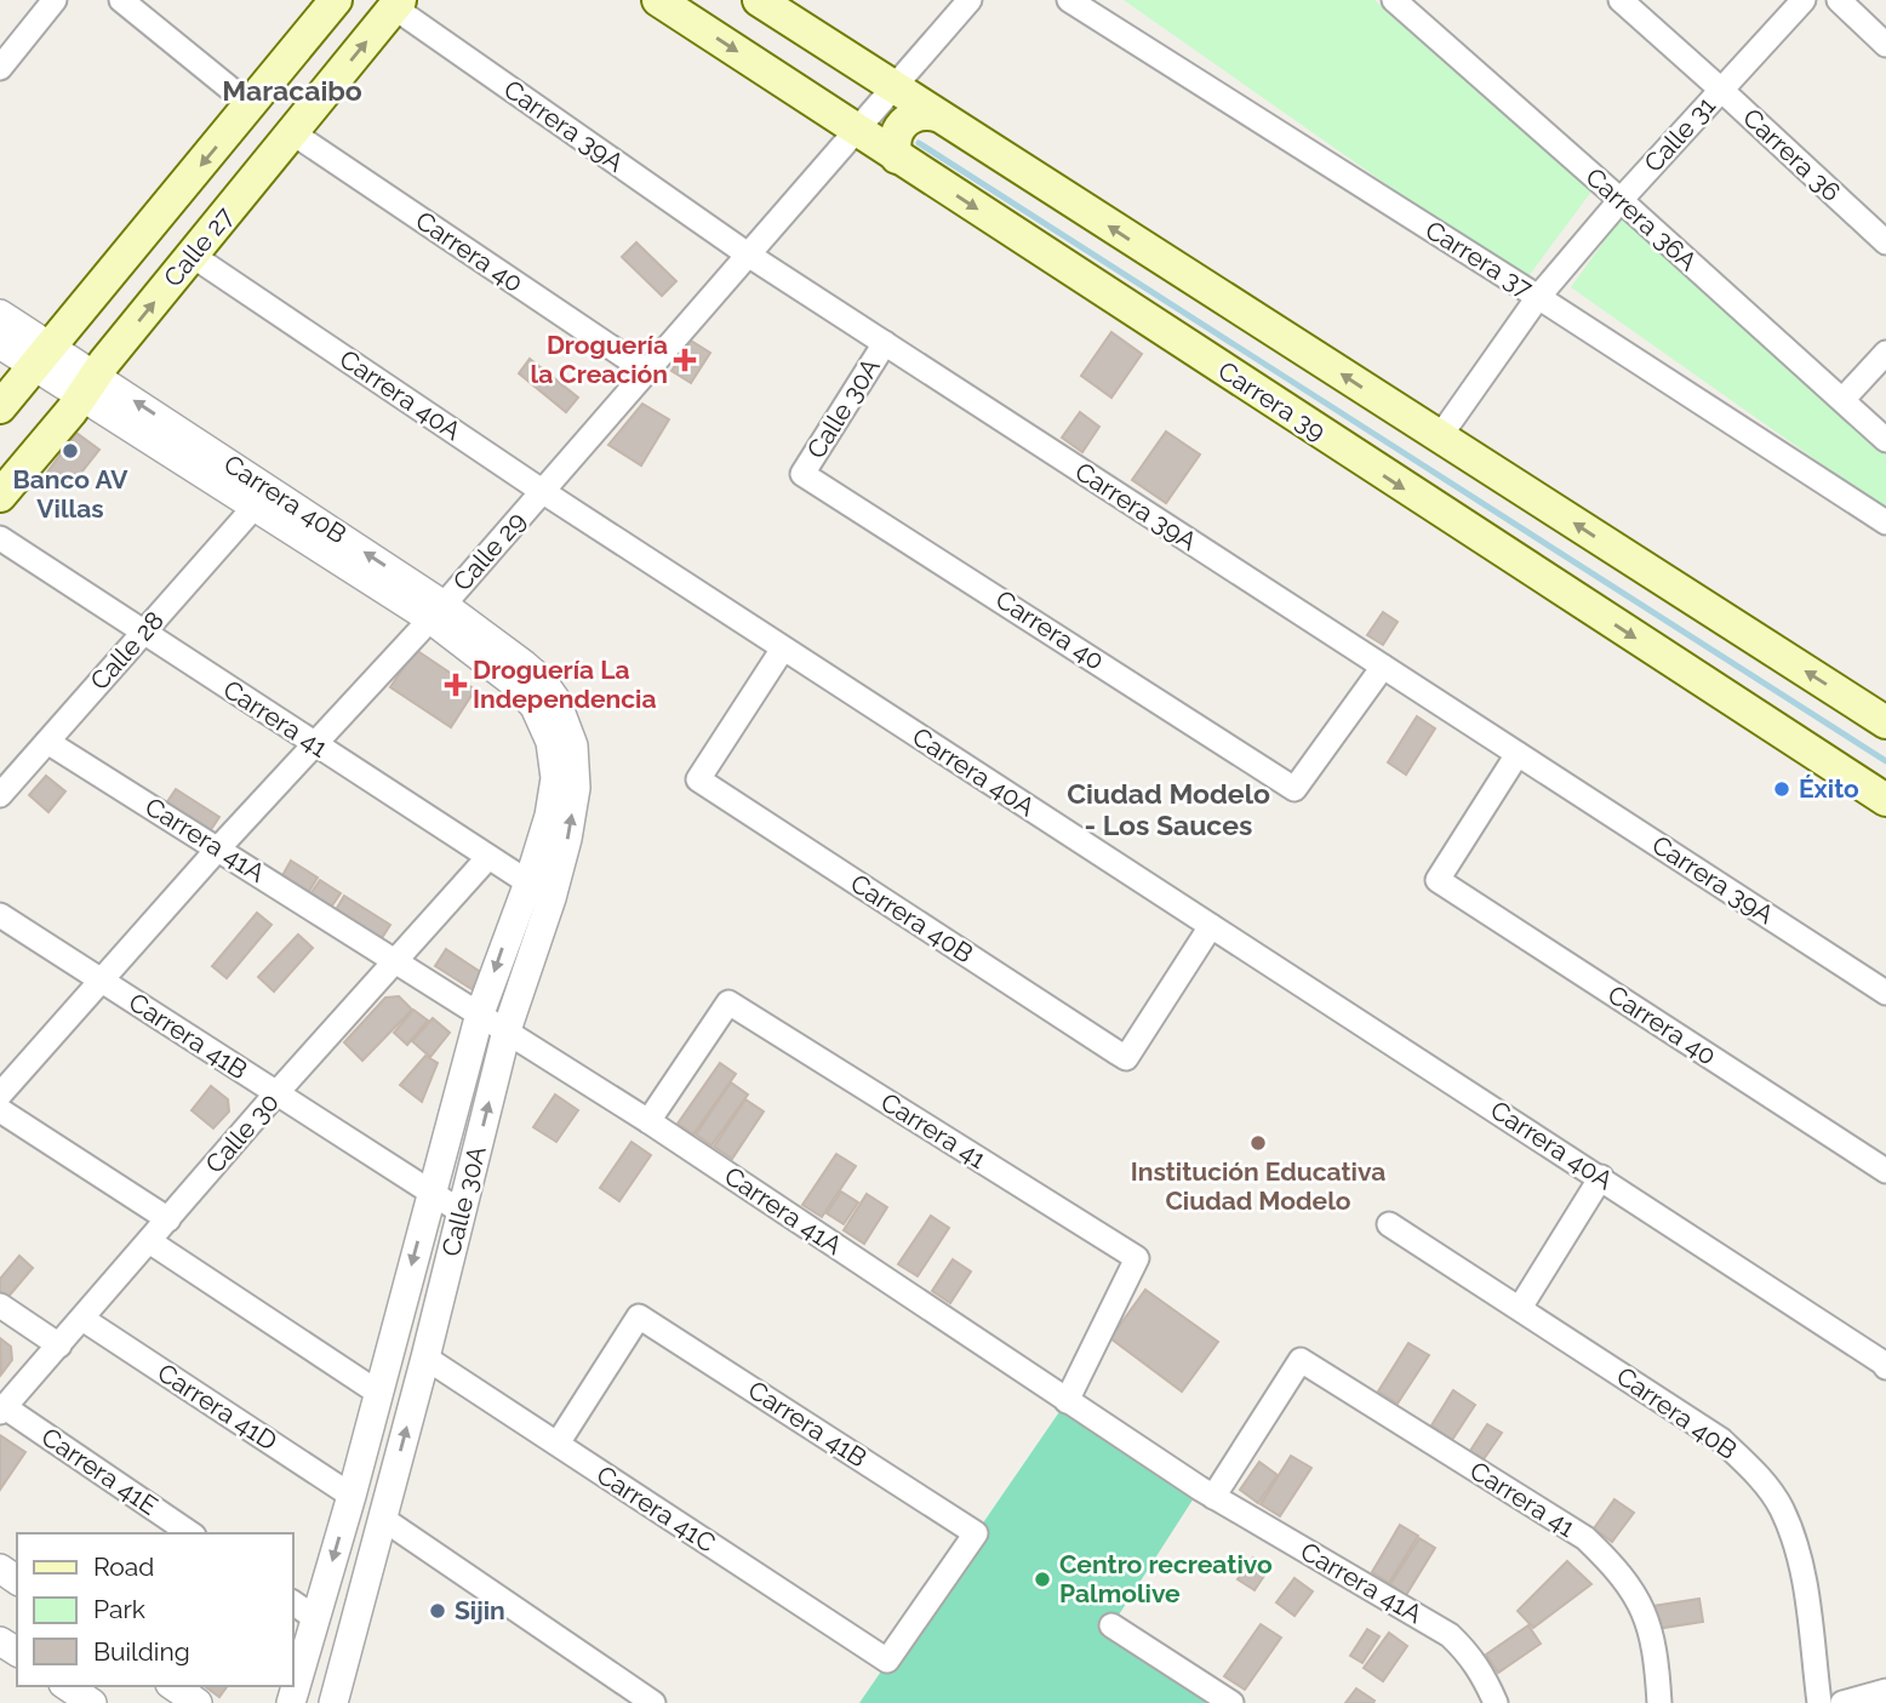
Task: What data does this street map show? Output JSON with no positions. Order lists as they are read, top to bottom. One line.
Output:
{"streets":{"main road":["Calle 27","Carrera 39"],"street":["Carrera 39A","Calle 31","Carrera 36","Carrera 36A","Carrera 40","Carrera 37","Carrera 40A","Calle 30A","Carrera 40B","Calle 29","Calle 28","Carrera 41","Carrera 41A","Carrera 41B","Calle 30","Carrera 41D","Carrera 41E","Carrera 41C"]},"crossings":[["Carrera 39A","Calle 27"],["Carrera 39A","Carrera 40"],["Carrera 39A","Calle 30A"],["Carrera 39A","Calle 29"],["Calle 31","Carrera 36"],["Calle 31","Carrera 36A"],["Calle 31","Carrera 37"],["Calle 27","Carrera 40"],["Calle 27","Carrera 40A"],["Calle 27","Carrera 40B"],["Carrera 40","Calle 30A"],["Carrera 40","Calle 29"],["Carrera 40A","Carrera 40B"],["Carrera 40A","Calle 29"],["Carrera 39","Calle 29"],["Calle 30A","Carrera 40B"],["Calle 30A","Carrera 41"],["Calle 30A","Carrera 41A"],["Calle 30A","Carrera 41B"],["Calle 30A","Carrera 41D"],["Calle 30A","Carrera 41C"],["Carrera 40B","Calle 29"],["Carrera 40B","Calle 28"],["Calle 29","Carrera 41"],["Calle 29","Carrera 41A"],["Calle 29","Carrera 41B"],["Calle 28","Carrera 41"],["Calle 28","Carrera 41A"],["Carrera 41","Carrera 41A"],["Carrera 41","Calle 30"],["Carrera 41A","Calle 30"],["Carrera 41B","Calle 30"],["Carrera 41B","Carrera 41C"],["Calle 30","Carrera 41D"],["Calle 30","Carrera 41E"]],"districts":["Maracaibo","Ciudad Modelo - Los Sauces"],"places":{"health":["Droguería la Creación","Droguería La Independencia"],"other":["Banco AV Villas","Éxito","Institución Educativa Ciudad Modelo","Centro recreativo Palmolive","Sijin"]},"legend":["Road","Park","Building"]}
